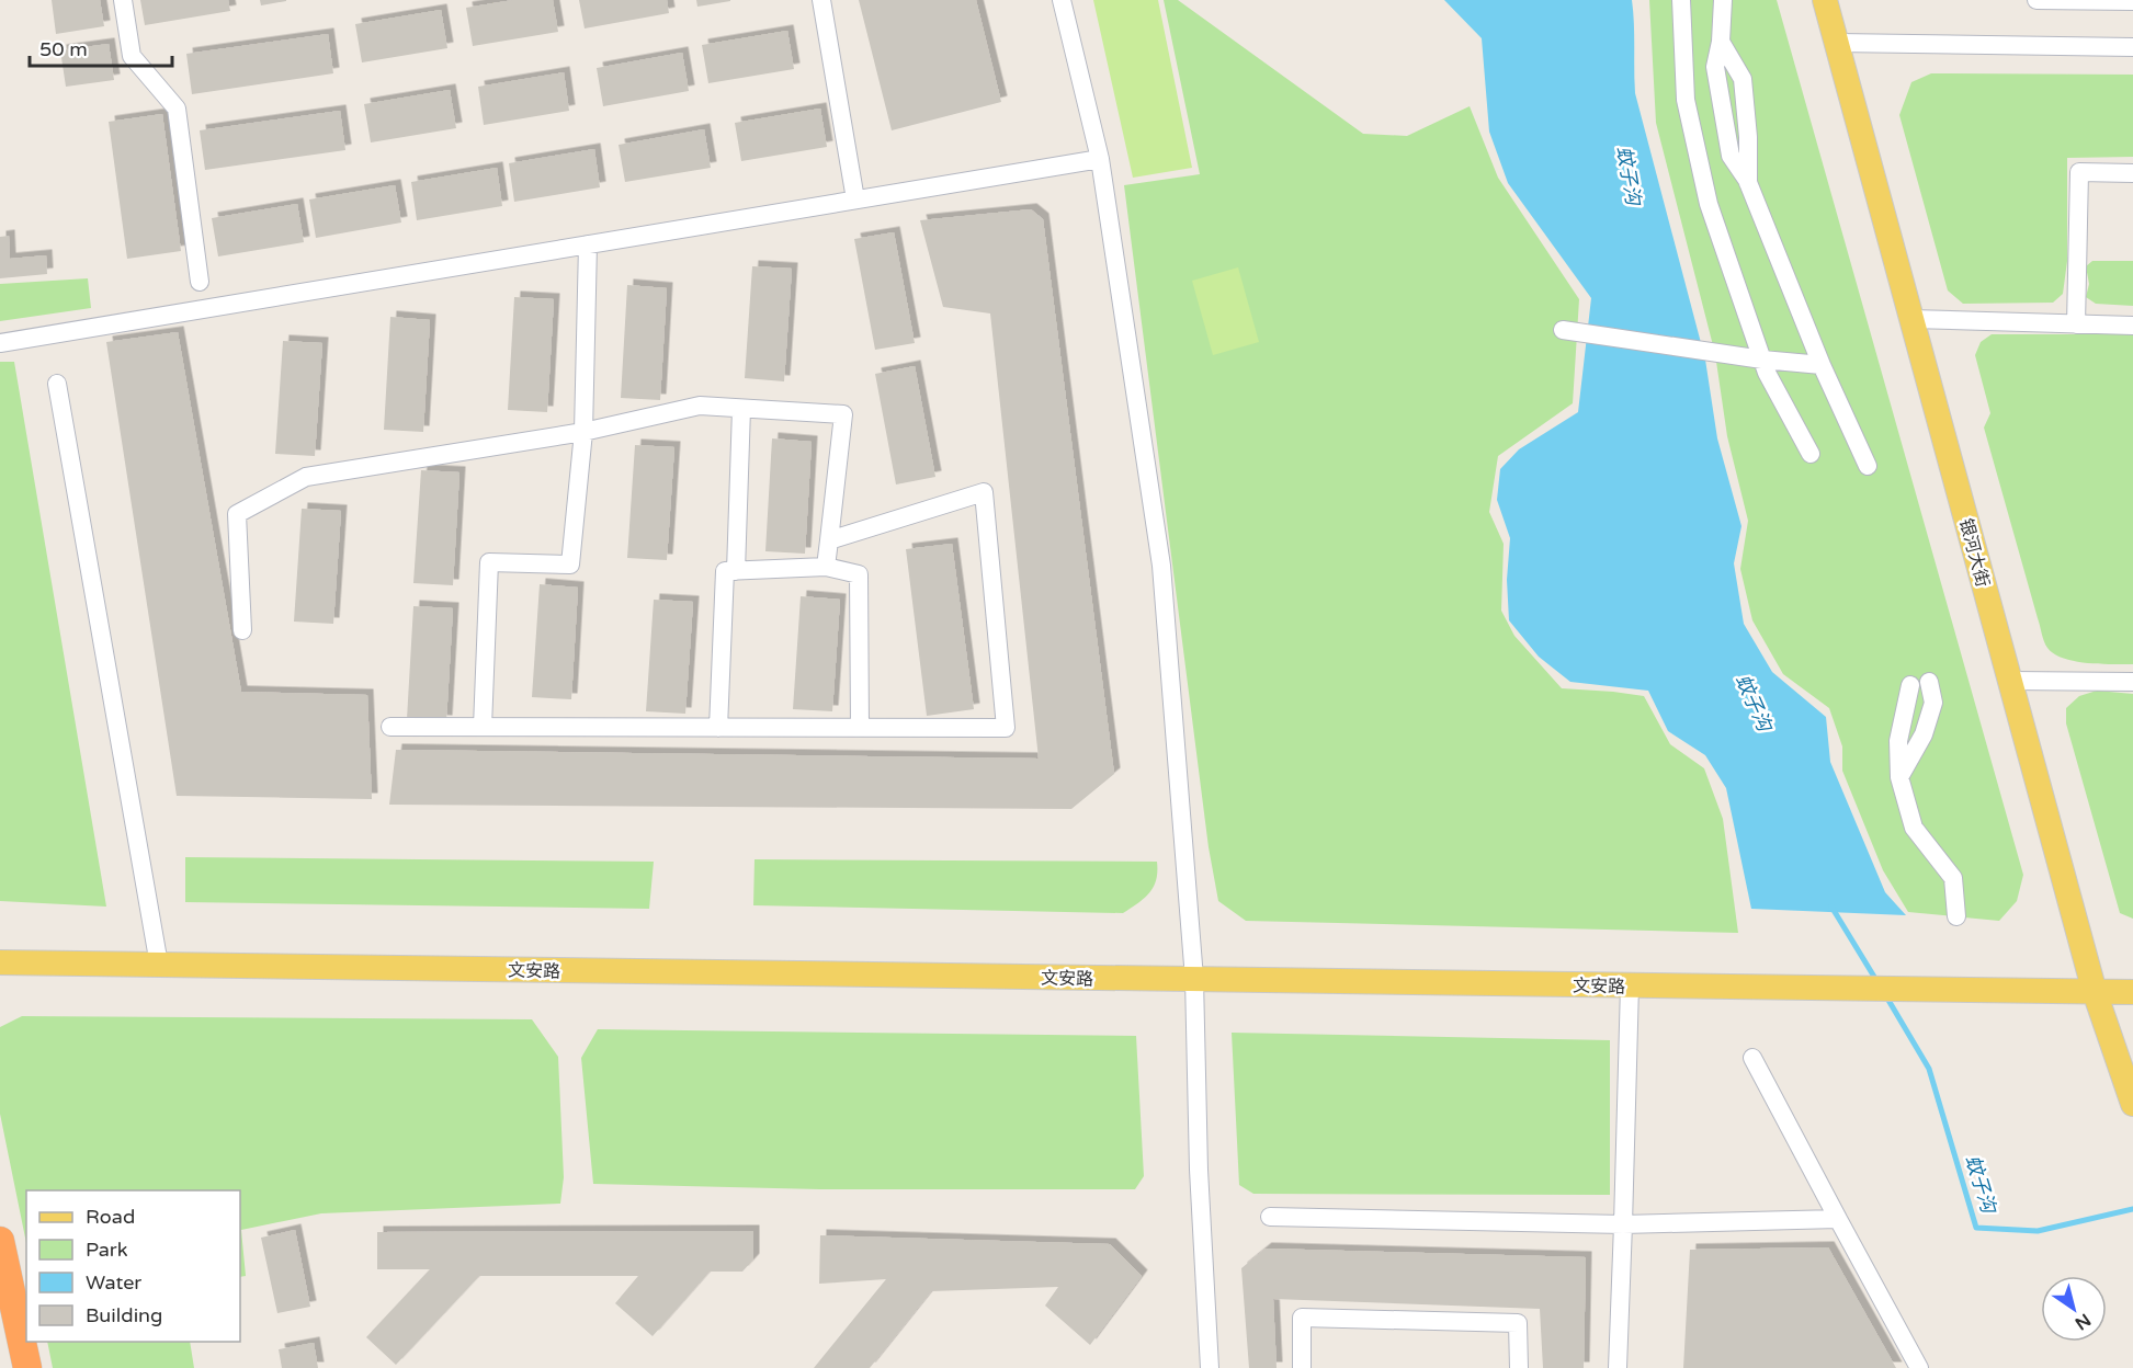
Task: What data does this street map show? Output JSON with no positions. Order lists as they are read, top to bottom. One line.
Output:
{"streets":{"main road":["银河大街","文安路"]},"crossings":[["银河大街","文安路"]],"water":["蚊子沟"],"legend":["Road","Park","Water","Building"],"scale_bar":"50 m","north":"bottom right"}
